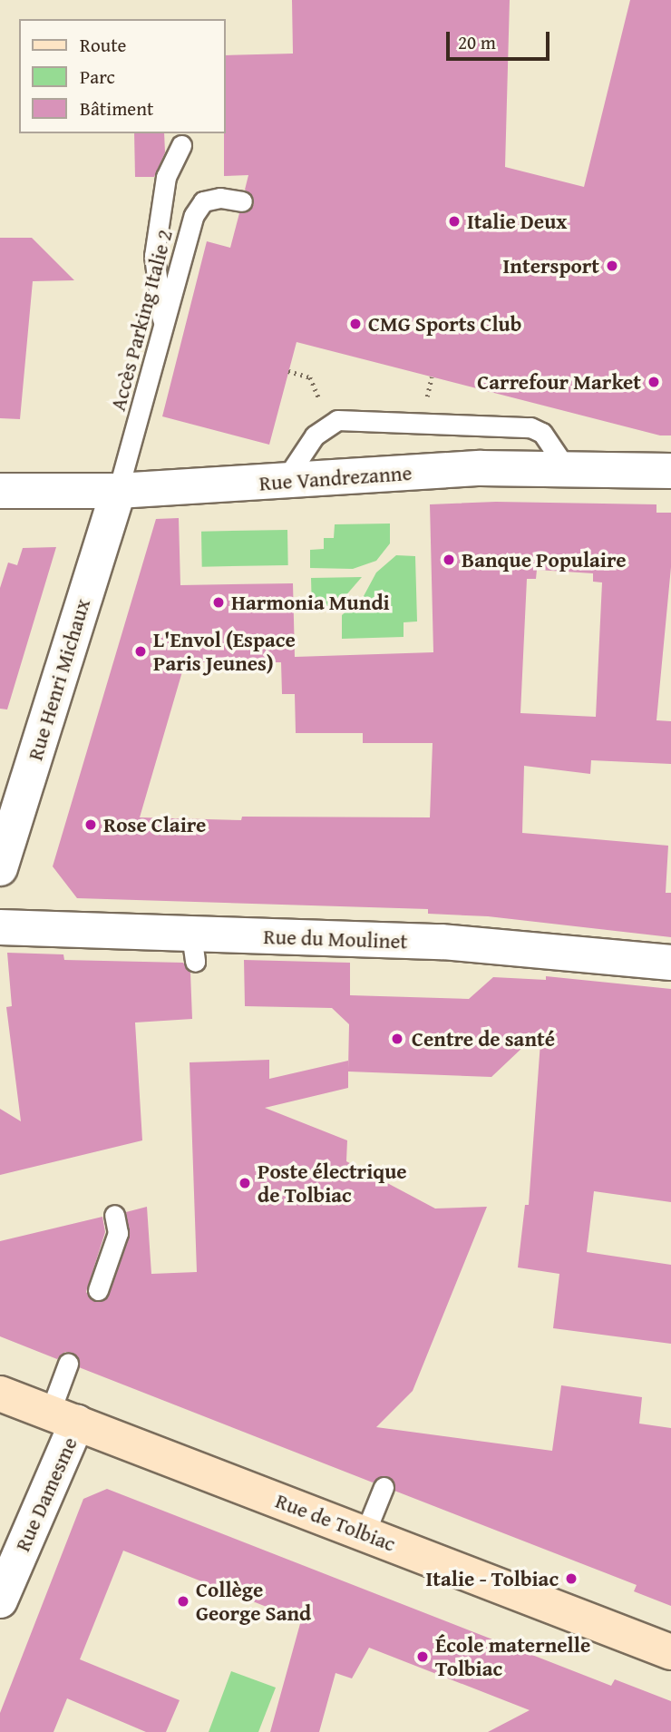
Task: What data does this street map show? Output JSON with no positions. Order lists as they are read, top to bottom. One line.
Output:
{"streets":{"main road":["Rue de Tolbiac"],"street":["Rue Vandrezanne","Rue Henri Michaux","Rue du Moulinet","Rue Damesme"],"lane":["Accès Parking Italie 2"]},"crossings":[["Accès Parking Italie 2","Rue Vandrezanne"],["Accès Parking Italie 2","Rue Henri Michaux"],["Rue Vandrezanne","Rue Henri Michaux"],["Rue Damesme","Rue de Tolbiac"]],"places":["Italie Deux","Intersport","CMG Sports Club","Carrefour Market","Banque Populaire","Harmonia Mundi","L'Envol (Espace Paris Jeunes)","Rose Claire","Centre de santé","Poste électrique de Tolbiac","Italie - Tolbiac","Collège George Sand","École maternelle Tolbiac"],"legend":["Route","Parc","Bâtiment"],"scale_bar":"20 m"}
